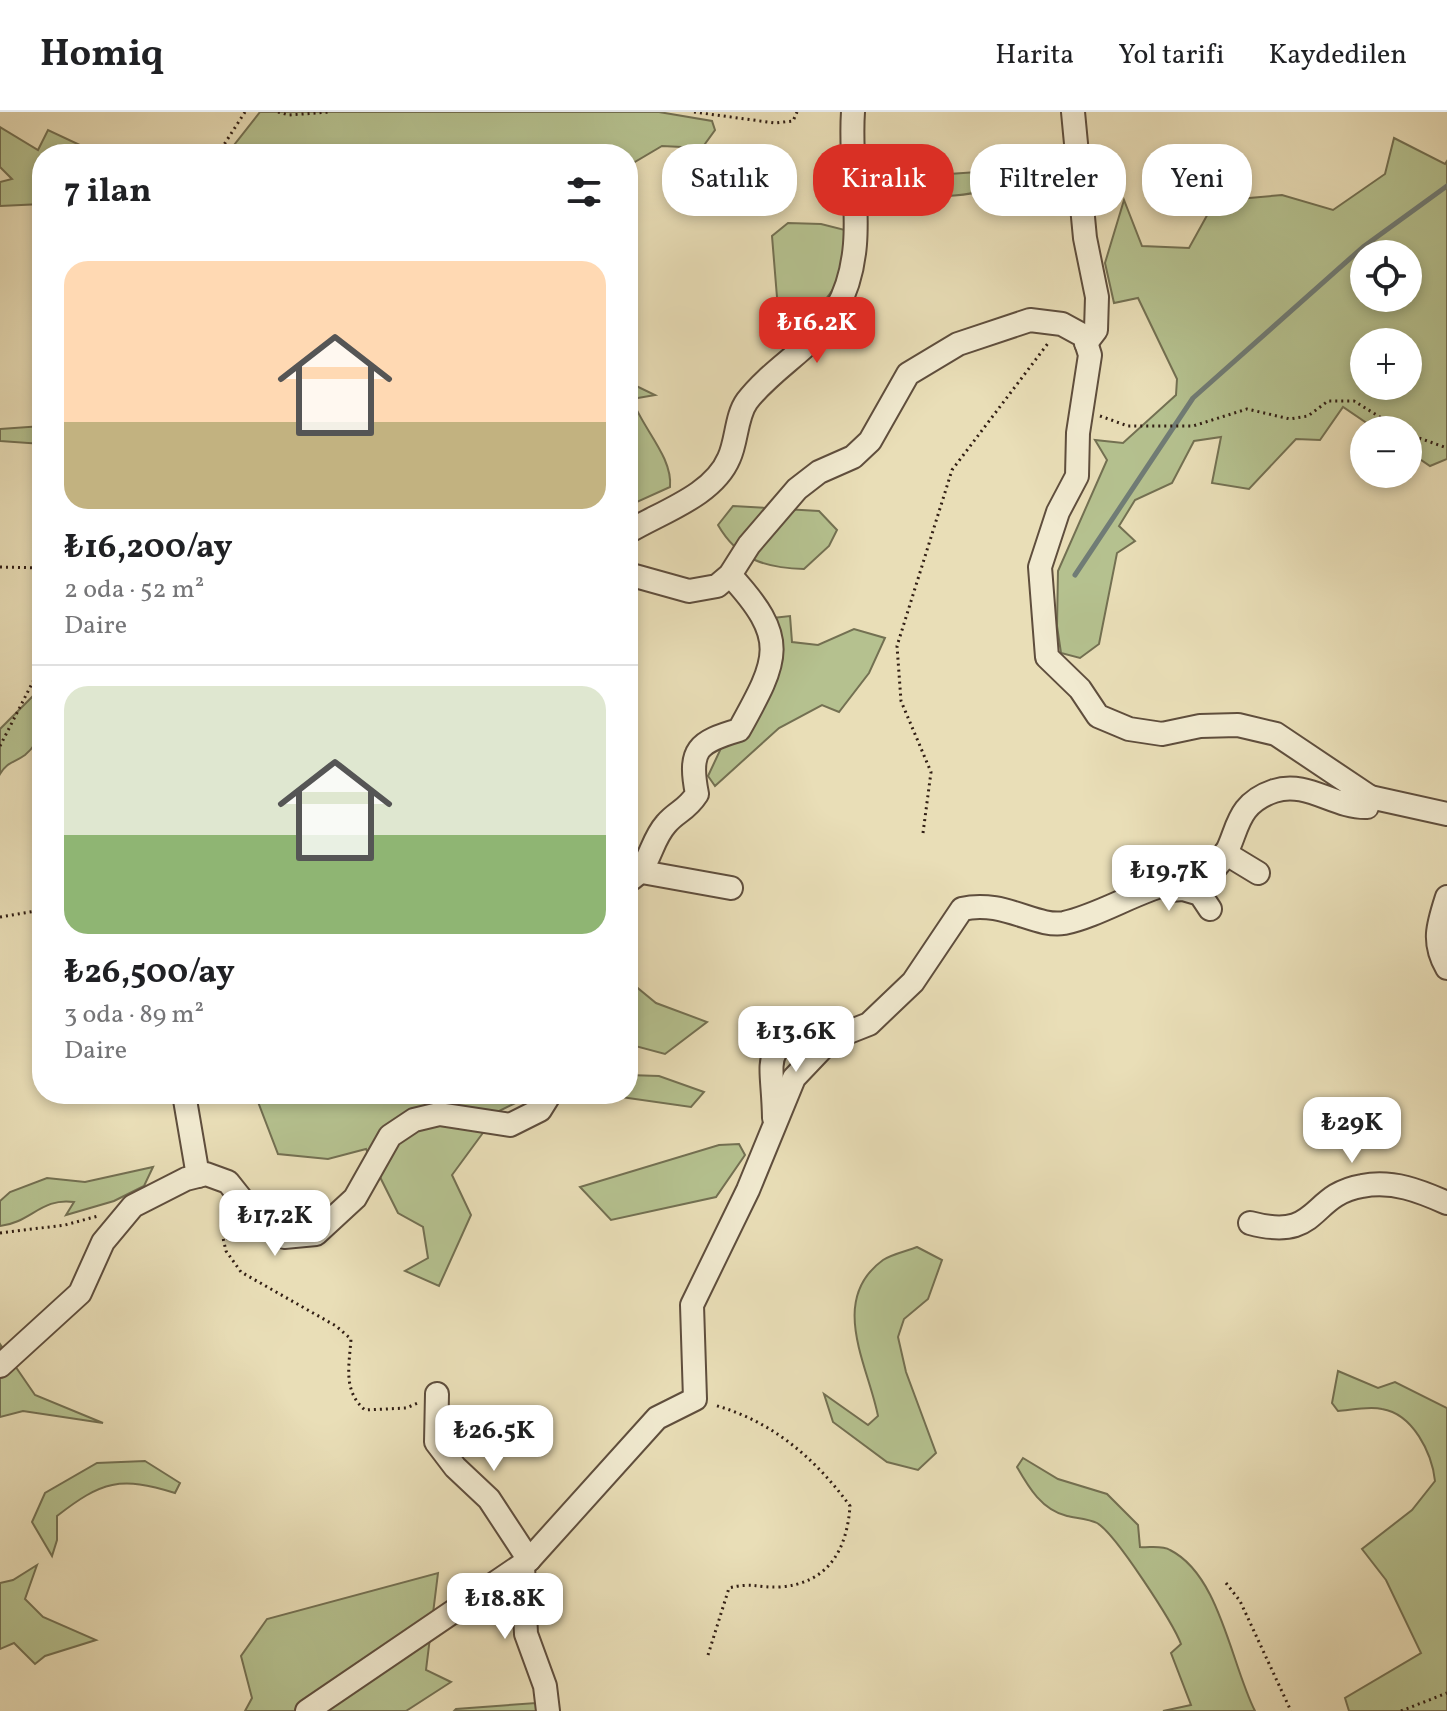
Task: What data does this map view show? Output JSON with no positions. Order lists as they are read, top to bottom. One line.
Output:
{"page":{"header":"Homiq","nav":["Harita","Yol tarifi","Kaydedilen"],"chip":["Satılık","Kiralık","Filtreler","Yeni"],"heading":"7 ilan","map_buttons":["+","−"],"list":[{"name":"₺16,200/ay","note":"2 oda · 52 m² · Daire"},{"name":"₺26,500/ay","note":"3 oda · 89 m² · Daire"}],"price":["₺16.2K","₺19.7K","₺13.6K","₺29K","₺17.2K","₺26.5K","₺18.8K"]}}
